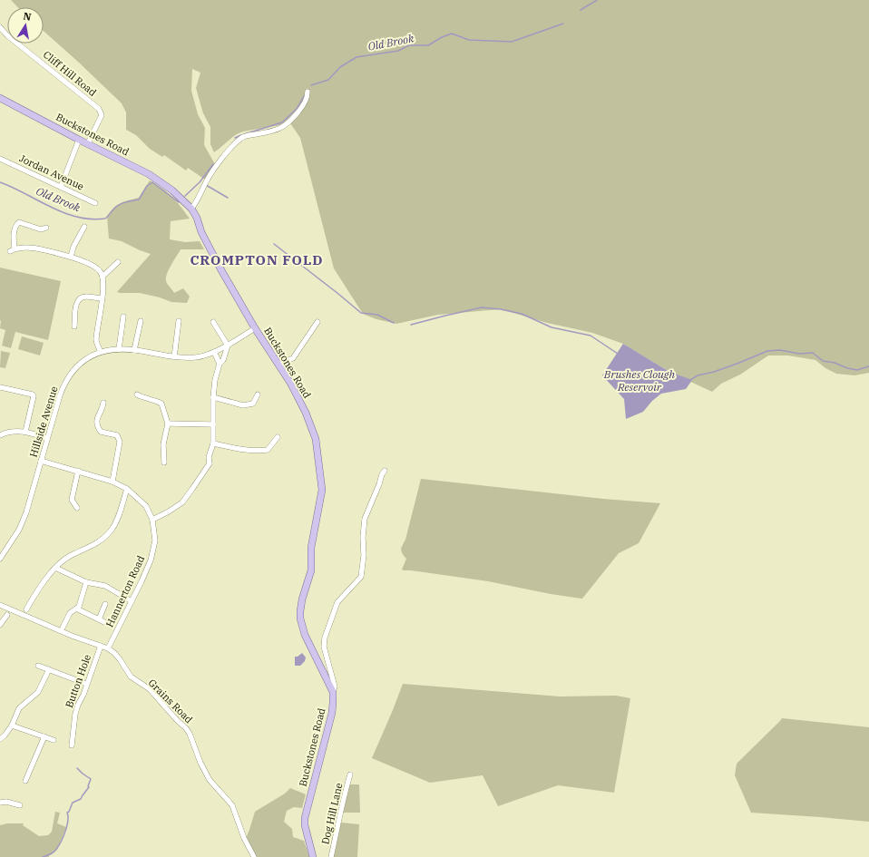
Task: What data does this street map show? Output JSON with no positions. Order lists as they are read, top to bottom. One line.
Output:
{"streets":{"main road":["Buckstones Road"],"street":["Cliff Hill Road","Jordan Avenue","Hillside Avenue","Hannerton Road","Button Hole","Grains Road","Dog Hill Lane"]},"crossings":[["Cliff Hill Road","Buckstones Road"],["Buckstones Road","Hillside Avenue"],["Hillside Avenue","Hannerton Road"],["Hannerton Road","Grains Road"],["Button Hole","Grains Road"]],"districts":["CROMPTON FOLD"],"water":["Old Brook","Brushes Clough Reservoir"],"north":"top"}
